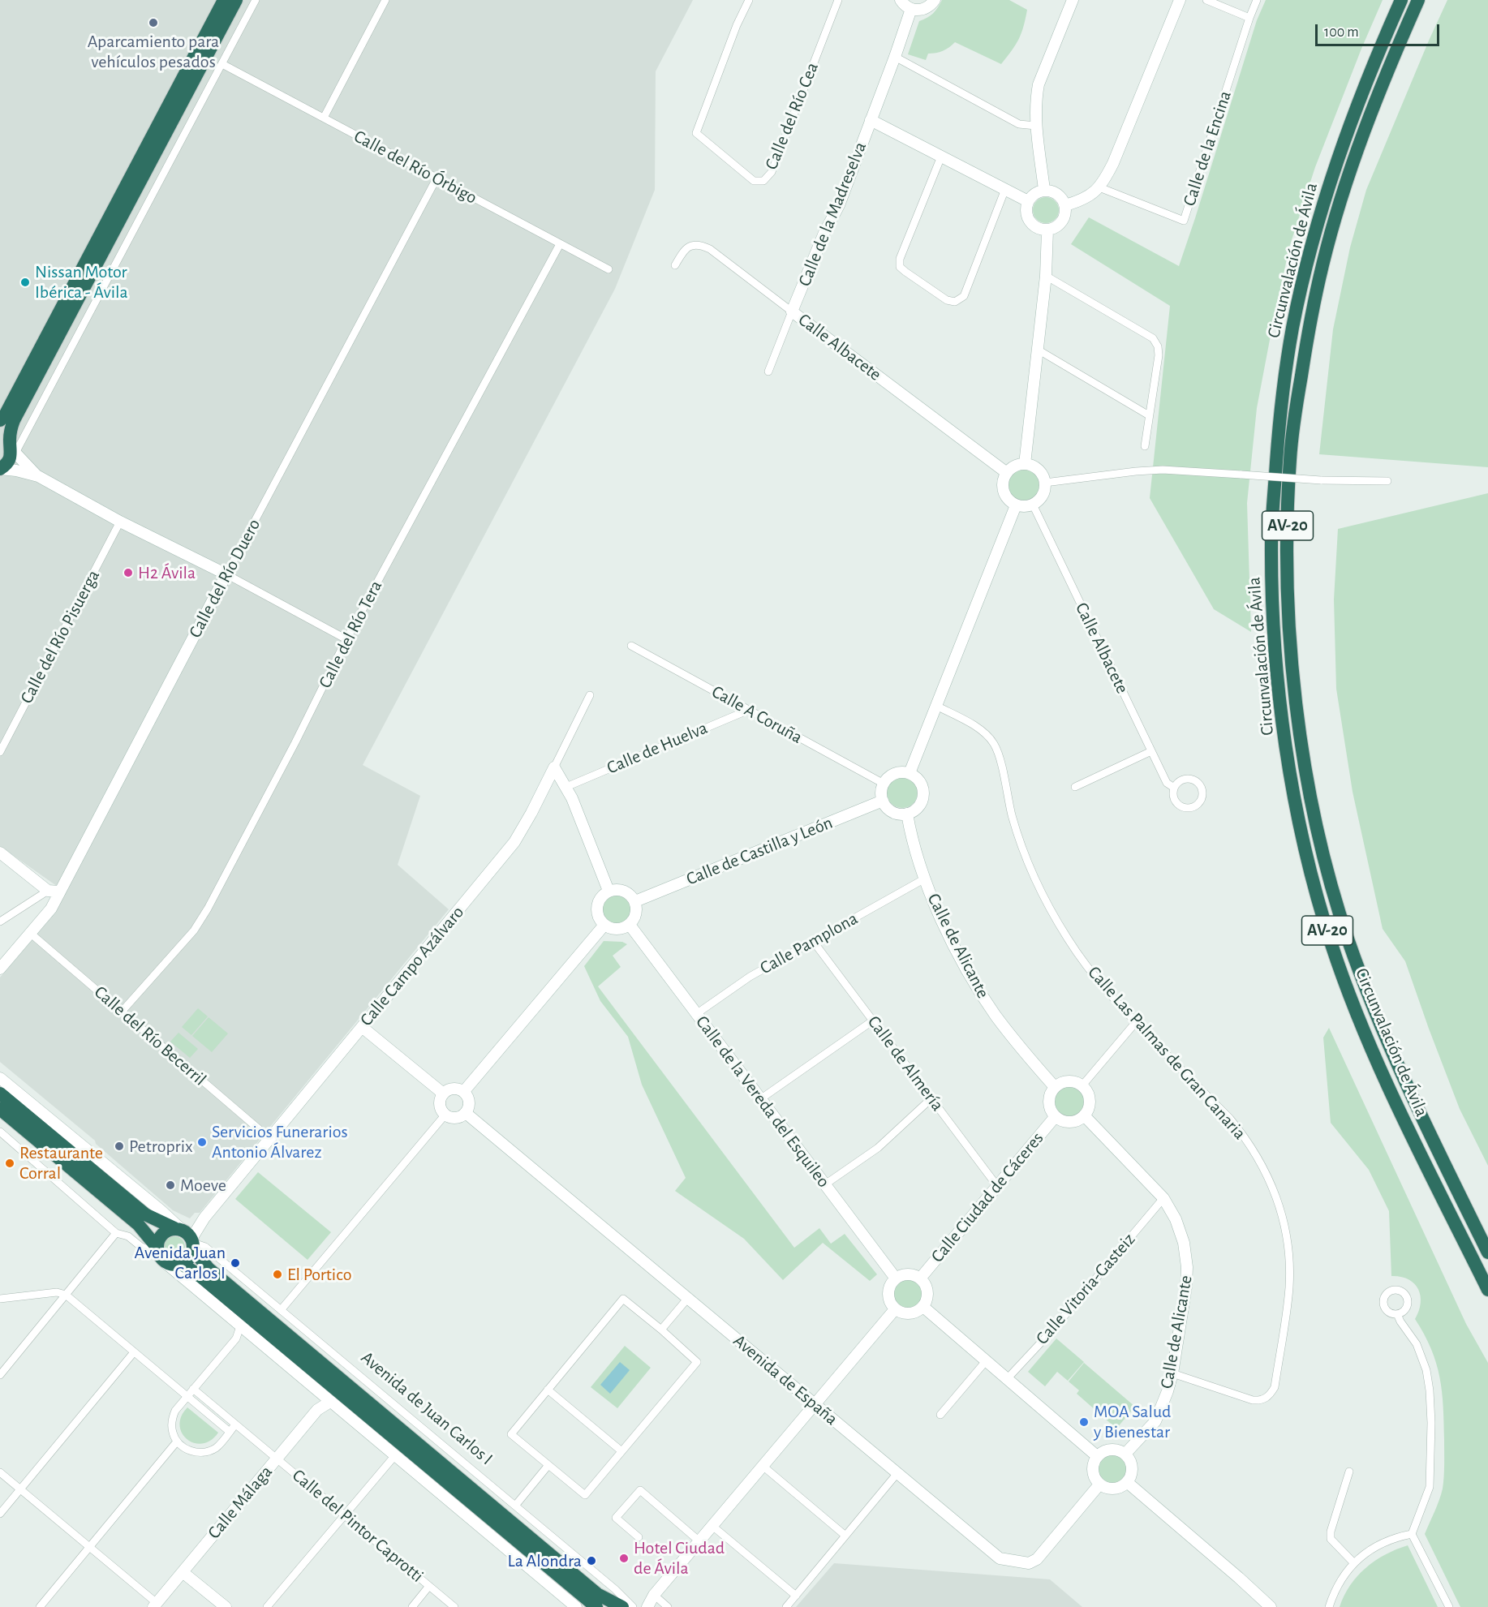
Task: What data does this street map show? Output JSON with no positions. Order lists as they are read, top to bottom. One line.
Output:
{"streets":{"highway":["Circunvalación de Ávila","AV-20","Avenida de Juan Carlos I"],"street":["Calle del Río Cea","Calle de la Encina","Calle del Río Órbigo","Calle de la Madreselva","Calle Albacete","Calle del Río Duero","Calle del Río Tera","Calle del Río Pisuerga","Calle A Coruña","Calle de Huelva","Calle de Castilla y León","Calle Pamplona","Calle de Alicante","Calle Campo Azálvaro","Calle del Río Becerril","Calle Las Palmas de Gran Canaria","Calle de Almería","Calle de la Vereda del Esquileo","Calle Ciudad de Cáceres","Calle Vitoria-Gasteiz","Avenida de España","Calle Málaga","Calle del Pintor Caprotti"]},"crossings":[["Calle del Río Órbigo","Calle del Río Duero"],["Calle del Río Órbigo","Calle del Río Tera"],["Calle de la Madreselva","Calle Albacete"],["Calle del Río Duero","Calle del Río Becerril"],["Calle del Río Tera","Calle del Río Becerril"],["Calle A Coruña","Calle de Huelva"],["Calle A Coruña","Calle de Castilla y León"],["Calle A Coruña","Calle de Alicante"],["Calle de Castilla y León","Calle de Alicante"],["Calle de Castilla y León","Calle de la Vereda del Esquileo"],["Calle Pamplona","Calle de Alicante"],["Calle Pamplona","Calle de Almería"],["Calle Pamplona","Calle de la Vereda del Esquileo"],["Calle de Alicante","Calle Las Palmas de Gran Canaria"],["Calle de Alicante","Calle Ciudad de Cáceres"],["Calle de Alicante","Calle Vitoria-Gasteiz"],["Calle de Alicante","Avenida de España"],["Calle Campo Azálvaro","Calle del Río Becerril"],["Calle Campo Azálvaro","Avenida de Juan Carlos I"],["Calle de Almería","Calle Ciudad de Cáceres"],["Calle de la Vereda del Esquileo","Calle Ciudad de Cáceres"],["Calle Málaga","Calle del Pintor Caprotti"]],"places":["Aparcamiento para vehículos pesados","Nissan Motor Ibérica - Ávila","H2 Ávila","Servicios Funerarios Antonio Álvarez","Petroprix","Restaurante Corral","Moeve","Avenida Juan Carlos I","El Portico","MOA Salud y Bienestar","Hotel Ciudad de Ávila","La Alondra"],"scale_bar":"100 m"}
